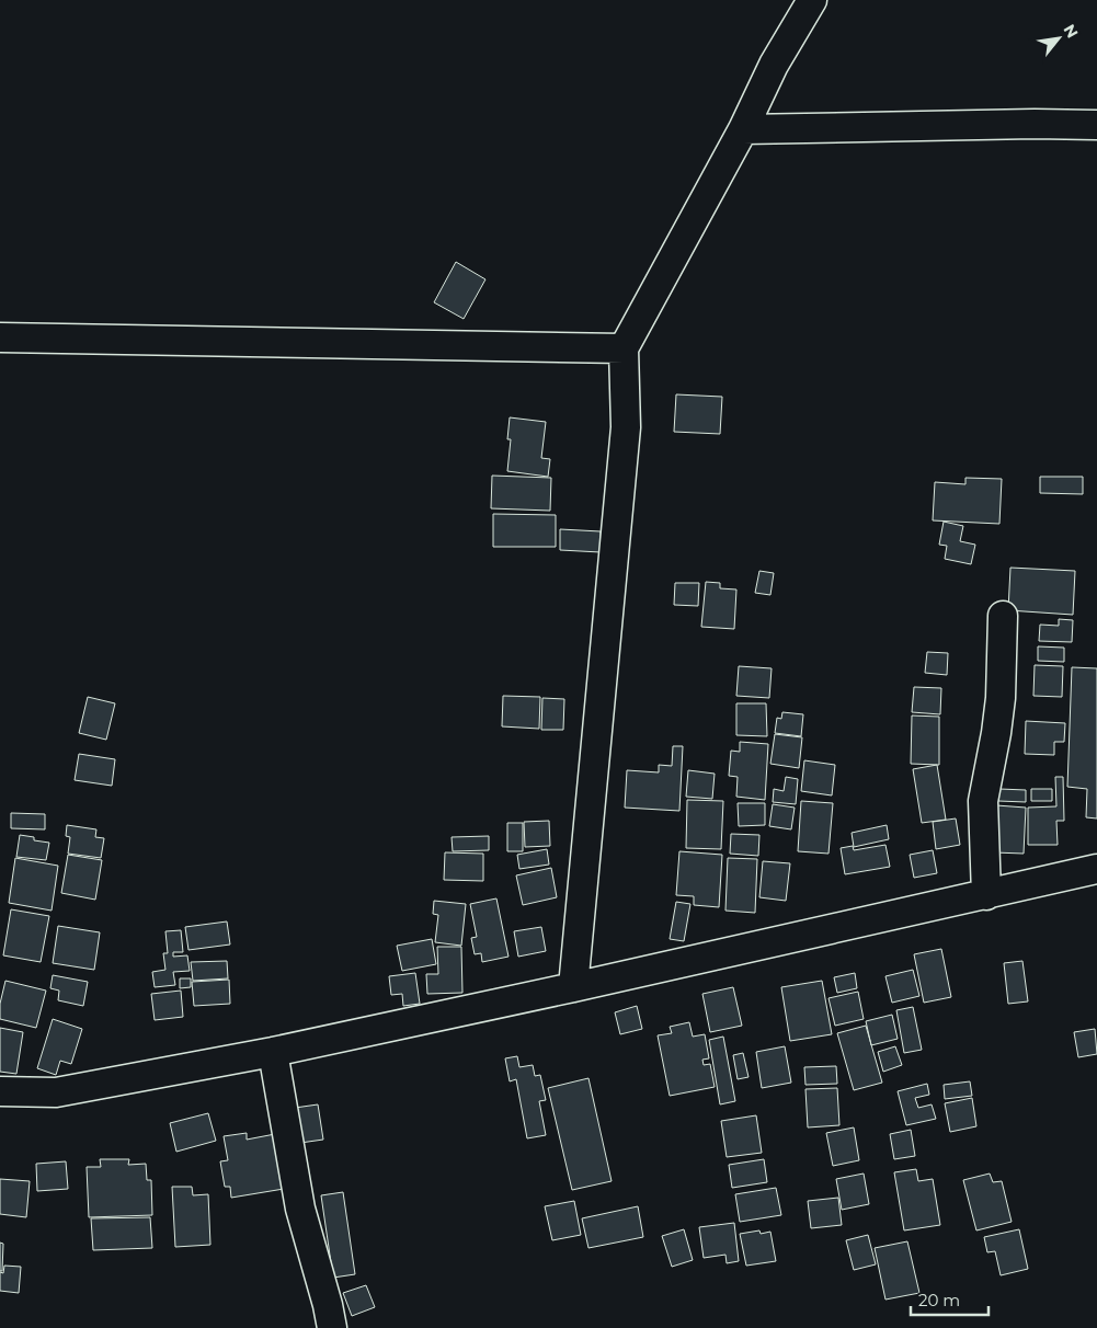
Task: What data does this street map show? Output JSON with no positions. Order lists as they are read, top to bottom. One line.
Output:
{"scale_bar":"20 m","north":"top right"}
